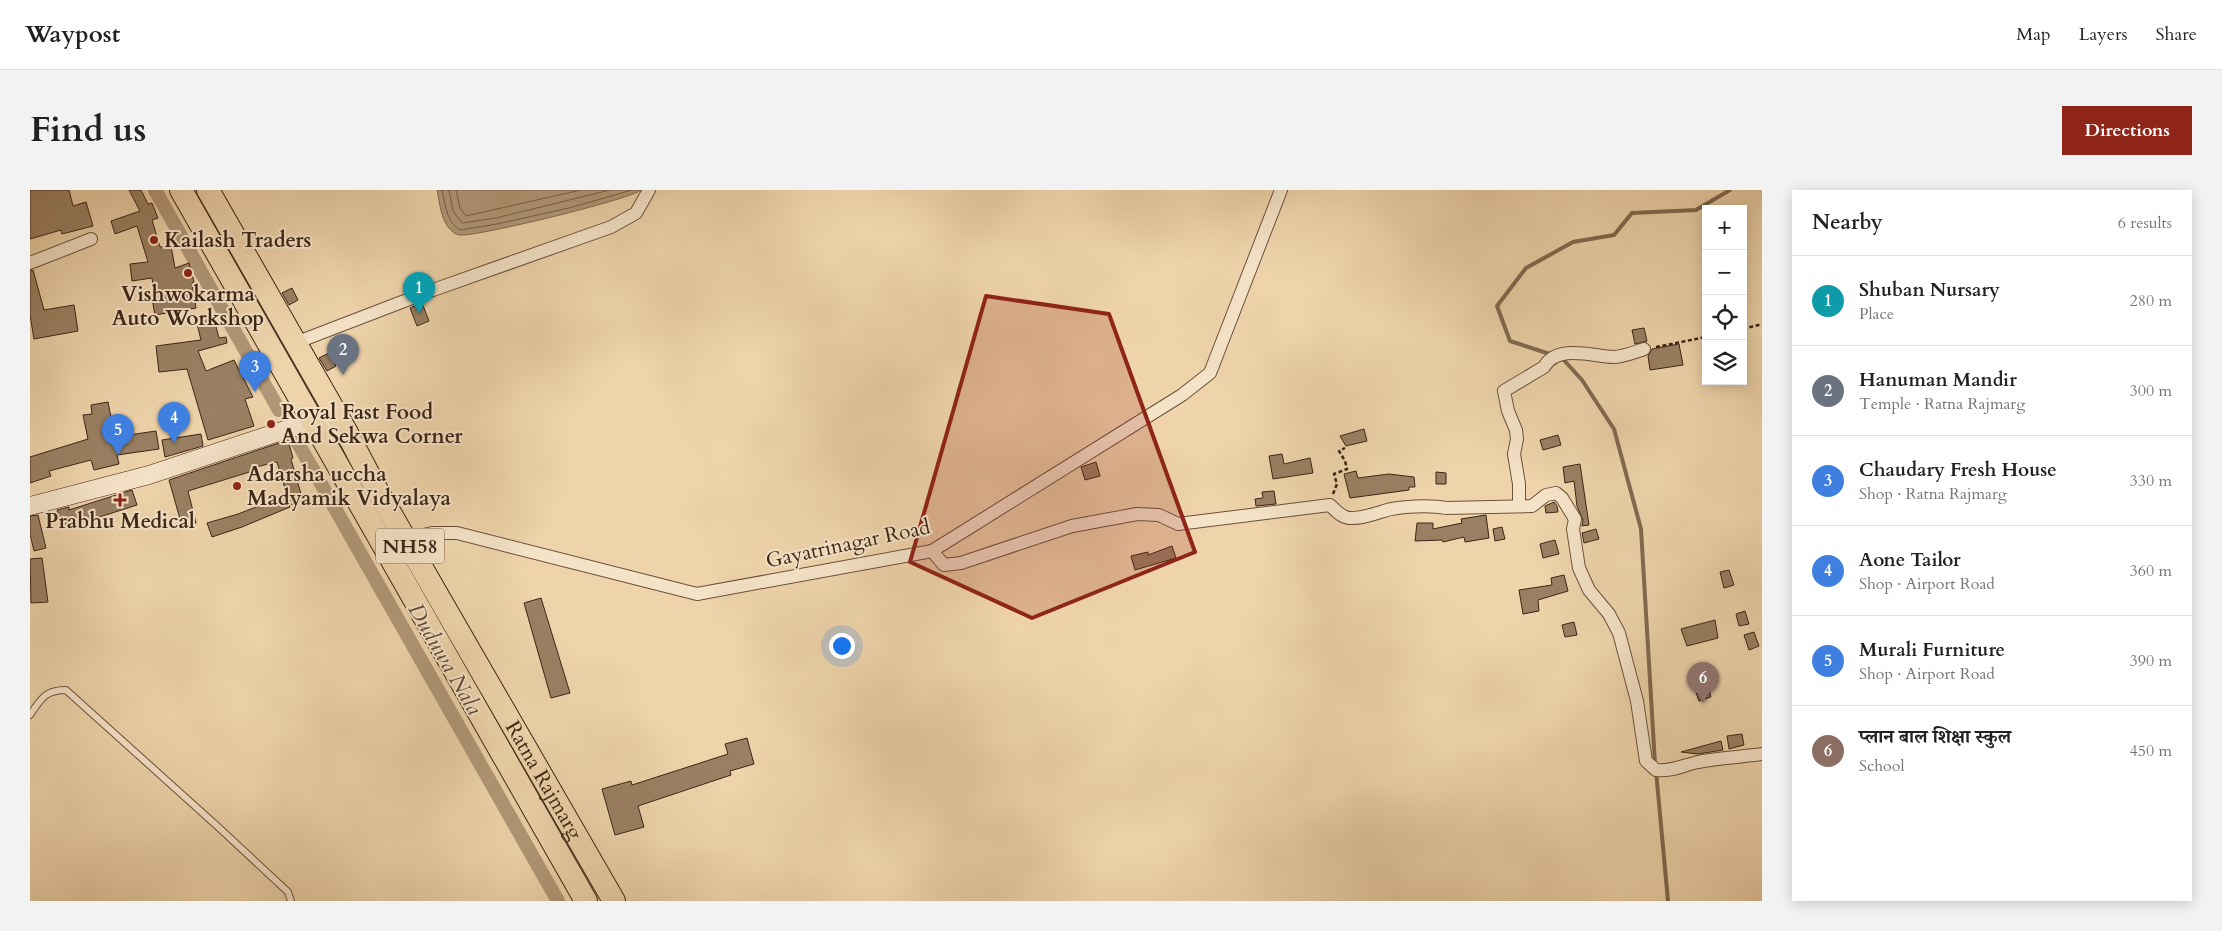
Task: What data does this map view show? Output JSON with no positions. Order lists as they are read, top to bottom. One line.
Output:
{"streets":{"highway":["NH58","Ratna Rajmarg"],"street":["Gayatrinagar Road"]},"crossings":[["Gayatrinagar Road","Ratna Rajmarg"]],"water":["Duduwa Nala"],"places":{"other":["Kailash Traders","Vishwokarma Auto Workshop","Royal Fast Food And Sekwa Corner","Adarsha uccha Madyamik Vidyalaya"],"health":["Prabhu Medical"]},"page":{"header":"Waypost","nav":["Map","Layers","Share"],"title":"Find us","buttons":"Directions","heading":["Nearby","6 results"],"map_buttons":["+","−"],"list":[{"mark":"1","name":"Shuban Nursary","note":"Place","value":"280 m"},{"mark":"2","name":"Hanuman Mandir","note":"Temple · Ratna Rajmarg","value":"300 m"},{"mark":"3","name":"Chaudary Fresh House","note":"Shop · Ratna Rajmarg","value":"330 m"},{"mark":"4","name":"Aone Tailor","note":"Shop · Airport Road","value":"360 m"},{"mark":"5","name":"Murali Furniture","note":"Shop · Airport Road","value":"390 m"},{"mark":"6","name":"प्लान बाल शिक्षा स्कुल","note":"School","value":"450 m"}],"pins":["1","2","3","4","5","6"]}}
